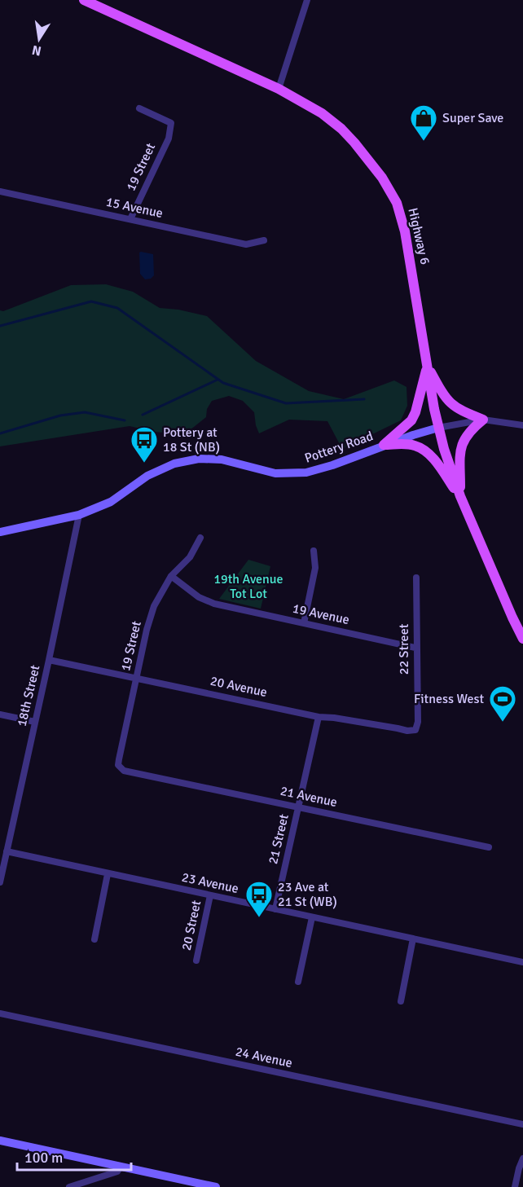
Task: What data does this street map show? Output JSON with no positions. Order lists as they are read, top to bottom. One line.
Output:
{"streets":{"main road":["Highway 6"],"street":["19 Street","15 Avenue","Pottery Road","19 Avenue","22 Street","20 Avenue","18th Street","21 Avenue","21 Street","23 Avenue","20 Street","24 Avenue"]},"crossings":[["19 Street","15 Avenue"],["19 Street","19 Avenue"],["19 Street","20 Avenue"],["19 Street","21 Avenue"],["Highway 6","Pottery Road"],["Pottery Road","18th Street"],["19 Avenue","22 Street"],["22 Street","20 Avenue"],["20 Avenue","18th Street"],["20 Avenue","21 Street"],["18th Street","23 Avenue"],["21 Avenue","21 Street"],["21 Street","23 Avenue"],["23 Avenue","20 Street"]],"parks":["19th Avenue Tot Lot"],"places":{"shop":["Super Save"],"bus stop":["Pottery at 18 St (NB)","23 Ave at 21 St (WB)"],"sports":["Fitness West"]},"scale_bar":"100 m","north":"bottom"}
